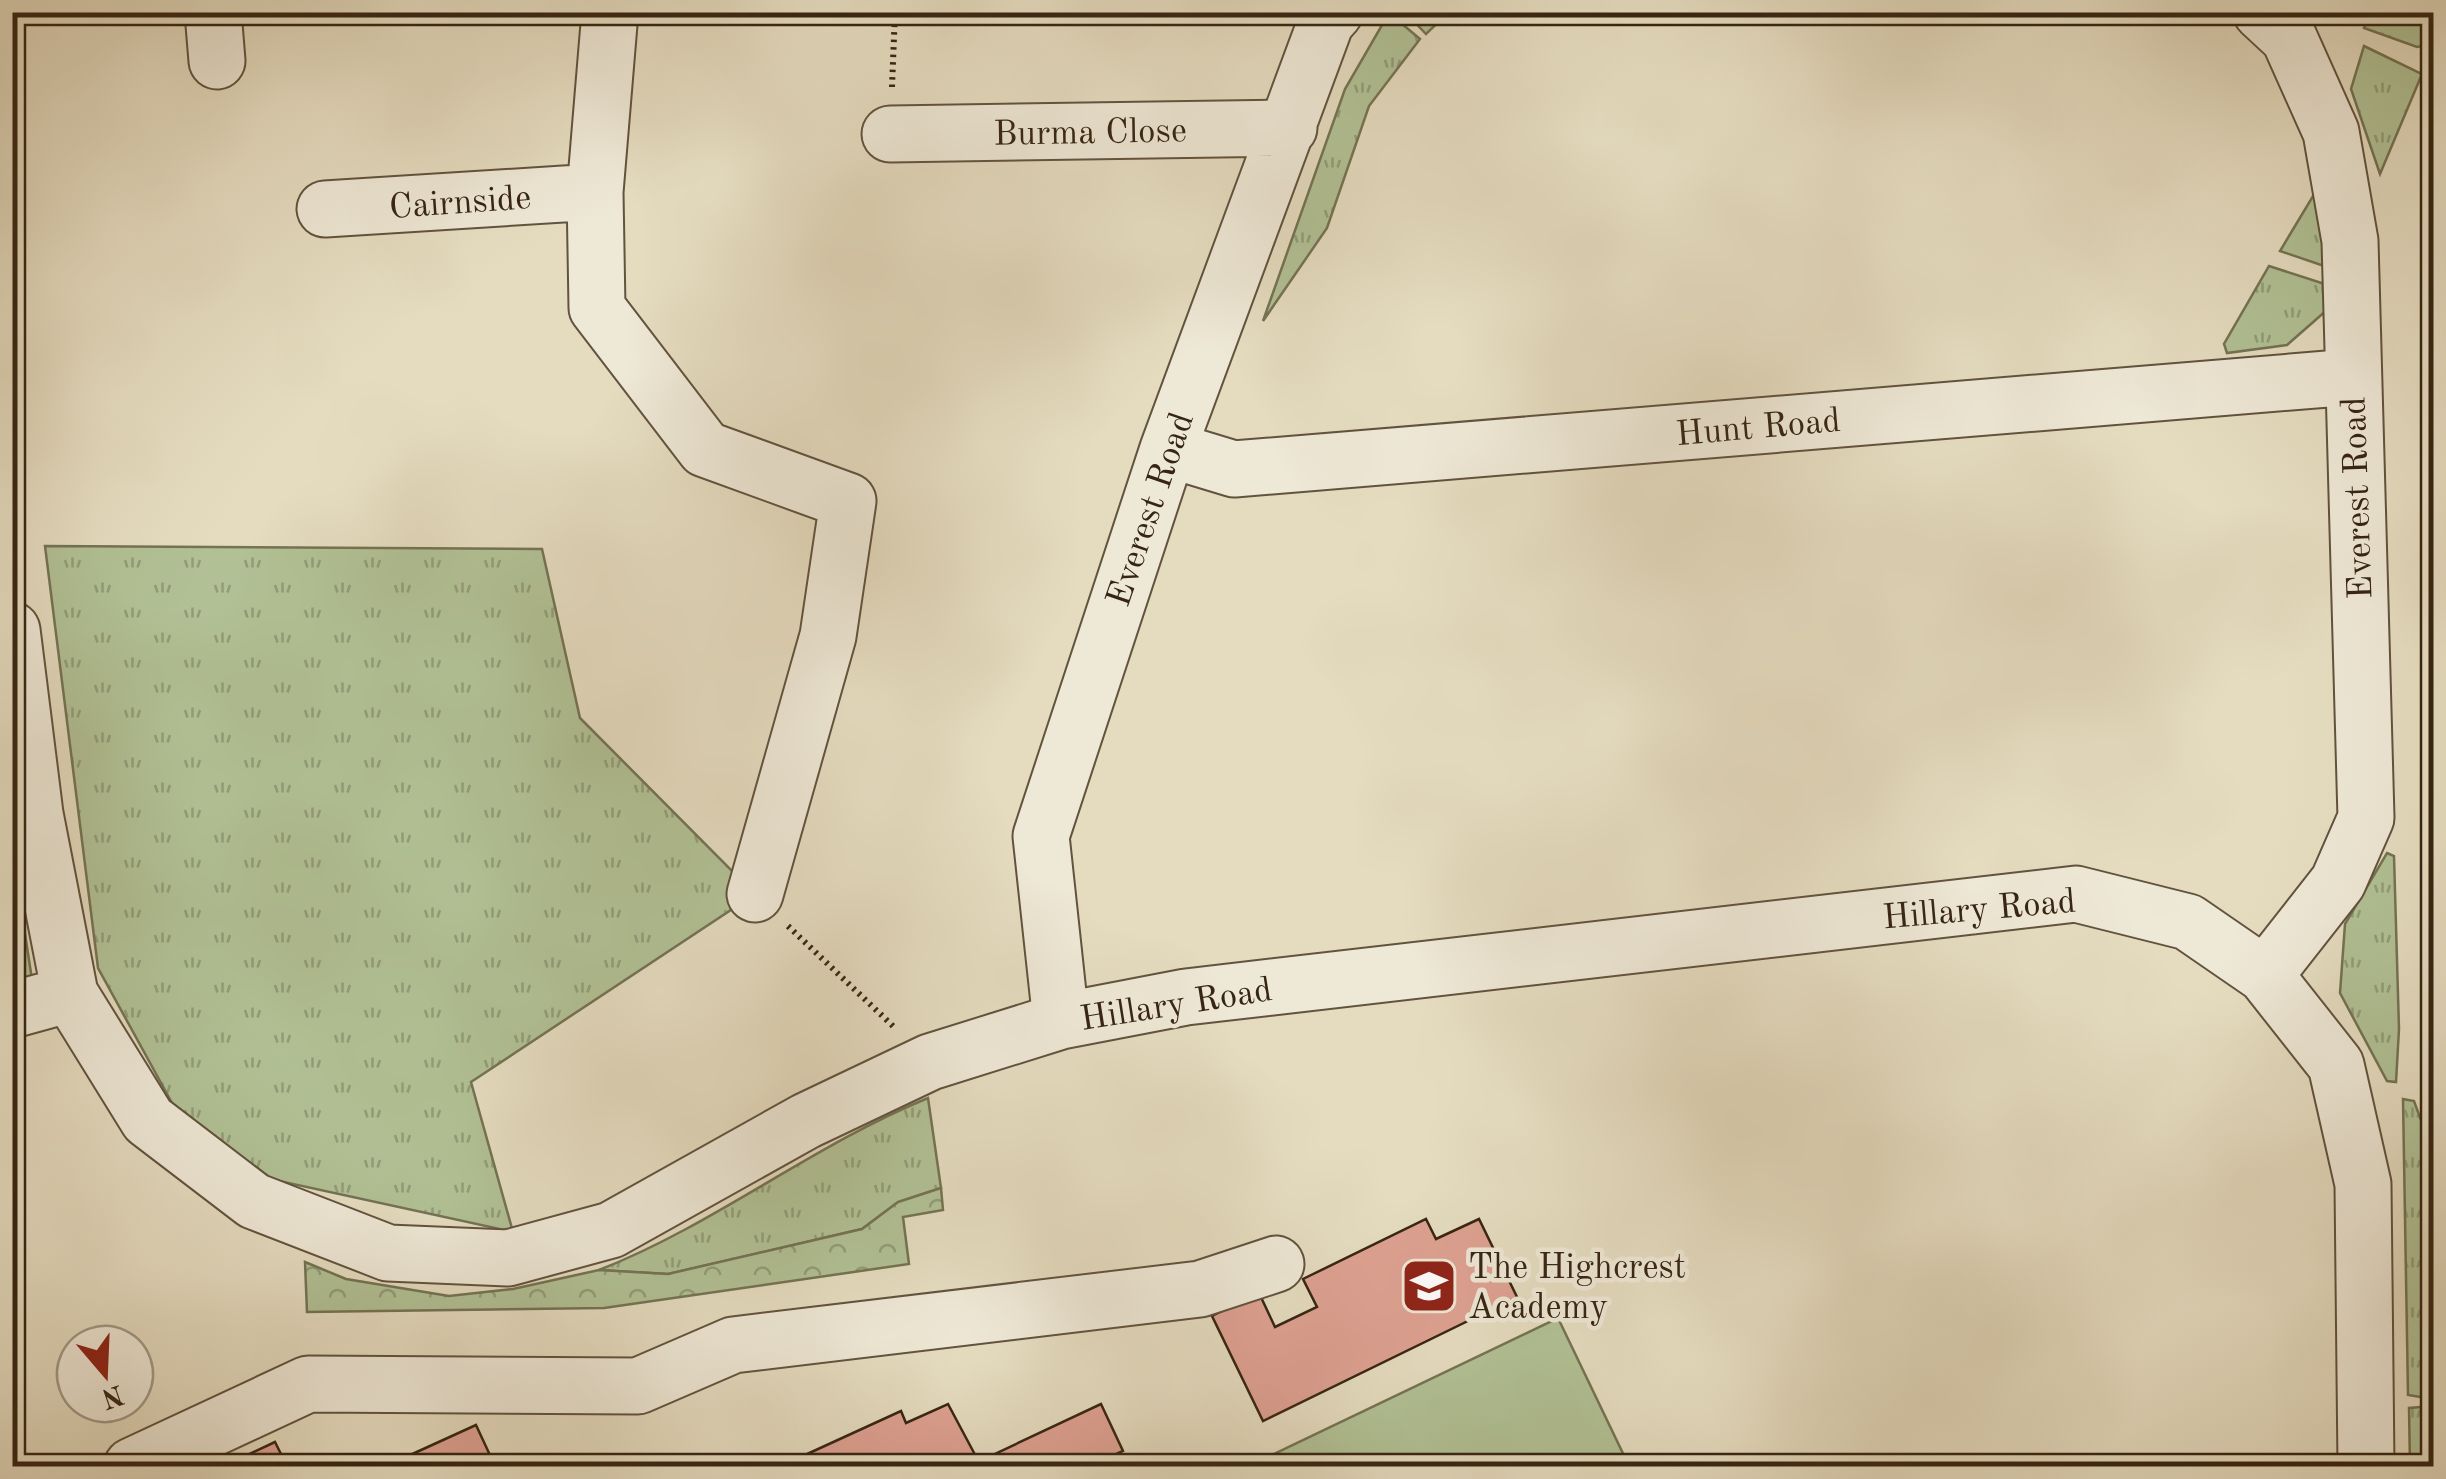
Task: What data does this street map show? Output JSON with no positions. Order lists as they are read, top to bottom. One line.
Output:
{"streets":{"street":["Burma Close","Cairnside","Hunt Road","Everest Road","Hillary Road"]},"crossings":[["Burma Close","Everest Road"],["Hunt Road","Everest Road"],["Everest Road","Hillary Road"]],"places":{"school or university":["The Highcrest Academy"]},"north":"bottom"}
